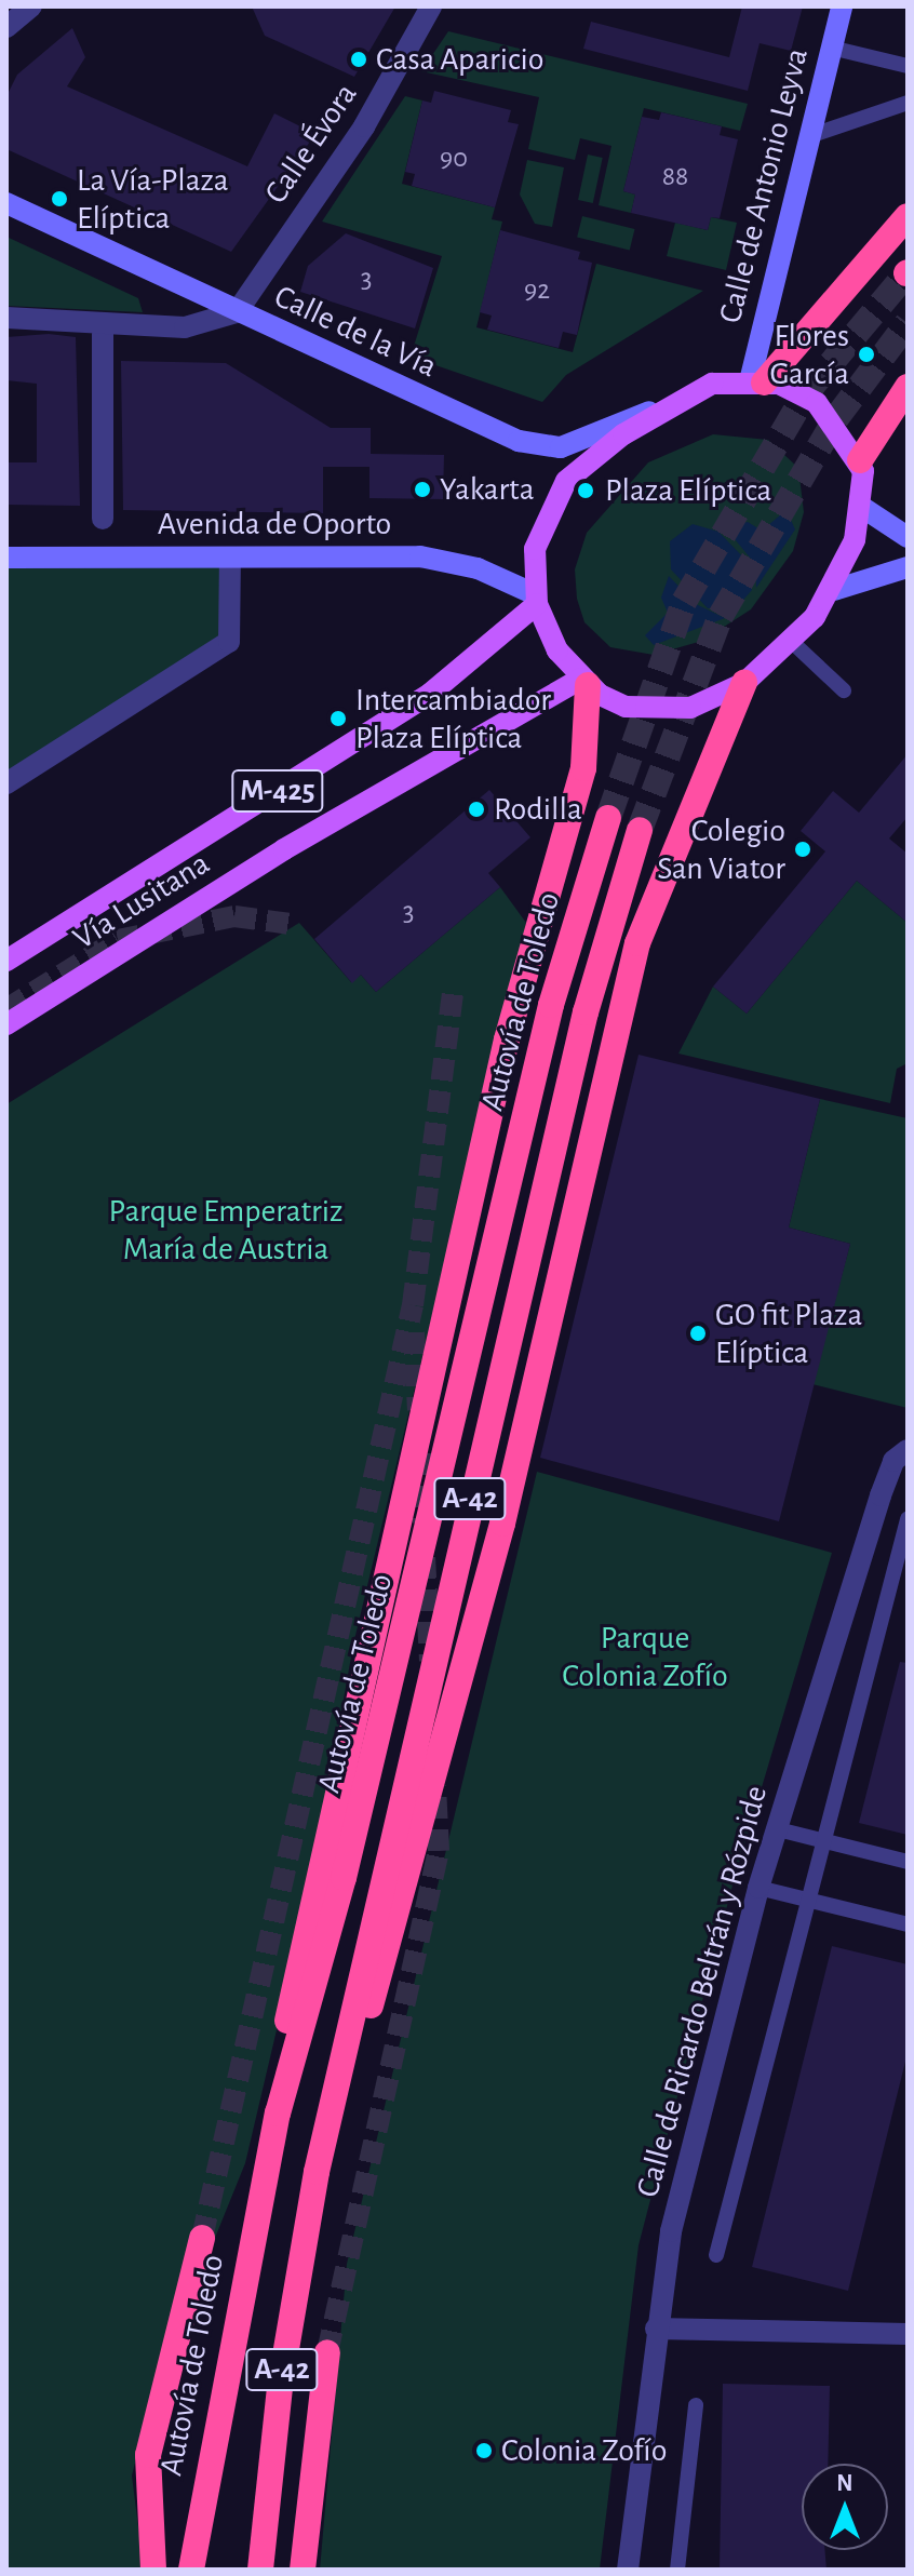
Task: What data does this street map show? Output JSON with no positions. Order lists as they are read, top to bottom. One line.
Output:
{"streets":{"highway":["Autovía de Toledo","A-42"],"main road":["Calle de Antonio Leyva","Calle de la Vía","Avenida de Oporto","M-425","Vía Lusitana"],"street":["Calle Évora","Calle de Ricardo Beltrán y Rózpide"]},"crossings":[["Calle Évora","Calle de la Vía"],["Avenida de Oporto","Vía Lusitana"]],"parks":["Parque Emperatriz María de Austria","Parque Colonia Zofío"],"places":["Casa Aparicio","La Vía-Plaza Elíptica","Flores García","Yakarta","Plaza Elíptica","Intercambiador Plaza Elíptica","Rodilla","Colegio San Viator","GO fit Plaza Elíptica","Colonia Zofío"],"house_numbers":["90","88","3","92","3"],"north":"top"}
